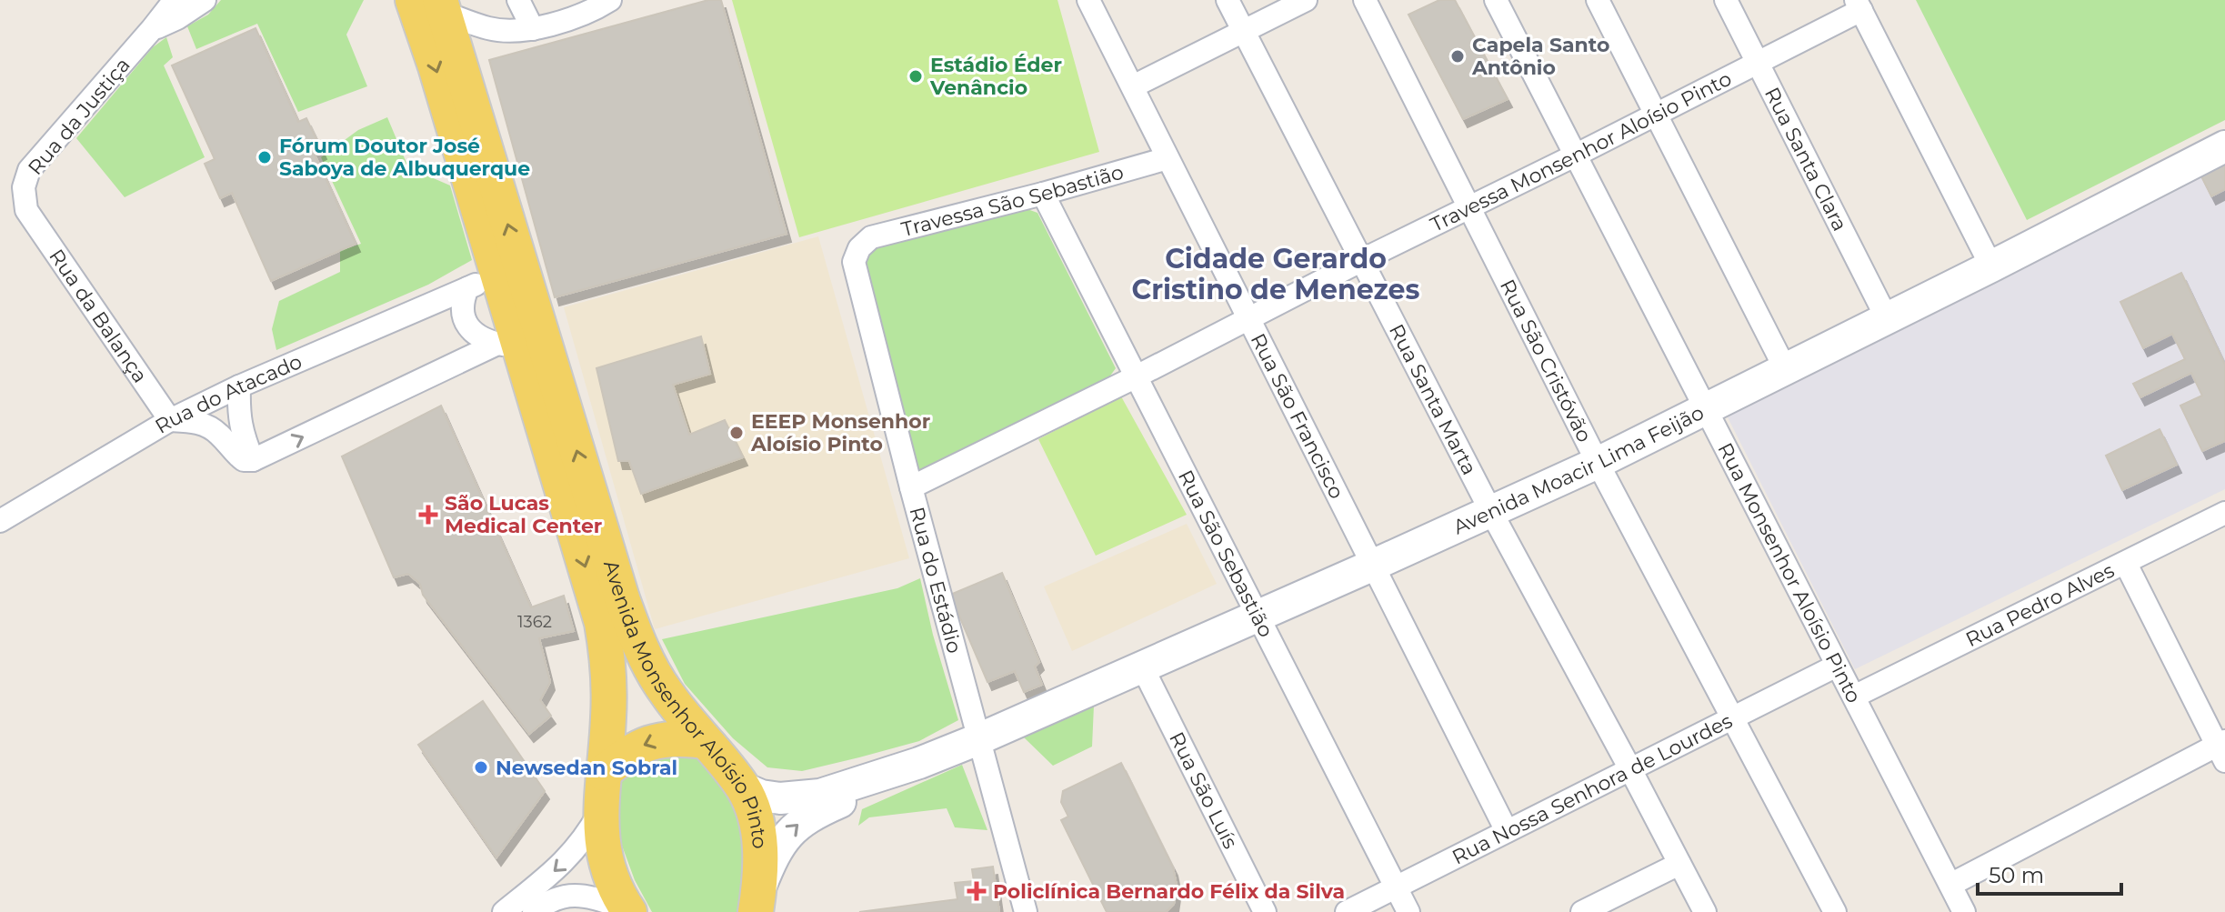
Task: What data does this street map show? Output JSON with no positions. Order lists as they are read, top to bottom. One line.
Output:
{"streets":{"main road":["Avenida Moacir Lima Feijão","Avenida Monsenhor Aloísio Pinto"],"street":["Rua da Justiça","Travessa Monsenhor Aloísio Pinto","Rua Santa Clara","Travessa São Sebastião","Rua da Balança","Rua São Cristóvão","Rua do Atacado","Rua Santa Marta","Rua São Francisco","Rua São Sebastião","Rua Monsenhor Aloísio Pinto","Rua do Estádio","Rua Pedro Alves","Rua São Luís","Rua Nossa Senhora de Lourdes"]},"crossings":[["Rua da Justiça","Rua da Balança"],["Travessa Monsenhor Aloísio Pinto","Rua Santa Clara"],["Travessa Monsenhor Aloísio Pinto","Rua São Cristóvão"],["Travessa Monsenhor Aloísio Pinto","Rua Santa Marta"],["Travessa Monsenhor Aloísio Pinto","Rua São Francisco"],["Travessa Monsenhor Aloísio Pinto","Rua São Sebastião"],["Travessa Monsenhor Aloísio Pinto","Rua Monsenhor Aloísio Pinto"],["Travessa Monsenhor Aloísio Pinto","Rua do Estádio"],["Rua Santa Clara","Avenida Moacir Lima Feijão"],["Travessa São Sebastião","Rua São Francisco"],["Travessa São Sebastião","Rua São Sebastião"],["Travessa São Sebastião","Rua do Estádio"],["Rua da Balança","Rua do Atacado"],["Rua São Cristóvão","Avenida Moacir Lima Feijão"],["Rua São Cristóvão","Rua Nossa Senhora de Lourdes"],["Rua do Atacado","Avenida Monsenhor Aloísio Pinto"],["Rua Santa Marta","Avenida Moacir Lima Feijão"],["Rua Santa Marta","Rua Nossa Senhora de Lourdes"],["Rua São Francisco","Avenida Moacir Lima Feijão"],["Rua São Francisco","Rua Nossa Senhora de Lourdes"],["Avenida Moacir Lima Feijão","Rua São Sebastião"],["Avenida Moacir Lima Feijão","Rua Monsenhor Aloísio Pinto"],["Avenida Moacir Lima Feijão","Rua do Estádio"],["Avenida Moacir Lima Feijão","Rua São Luís"],["Rua São Sebastião","Rua Nossa Senhora de Lourdes"],["Rua Monsenhor Aloísio Pinto","Rua Pedro Alves"],["Rua Monsenhor Aloísio Pinto","Rua Nossa Senhora de Lourdes"]],"districts":["Cidade Gerardo Cristino de Menezes"],"places":{"other":["Capela Santo Antônio","Estádio Éder Venâncio","Fórum Doutor José Saboya de Albuquerque","EEEP Monsenhor Aloísio Pinto","Newsedan Sobral"],"health":["São Lucas Medical Center","Policlínica Bernardo Félix da Silva"]},"house_numbers":["1362"],"scale_bar":"50 m"}
